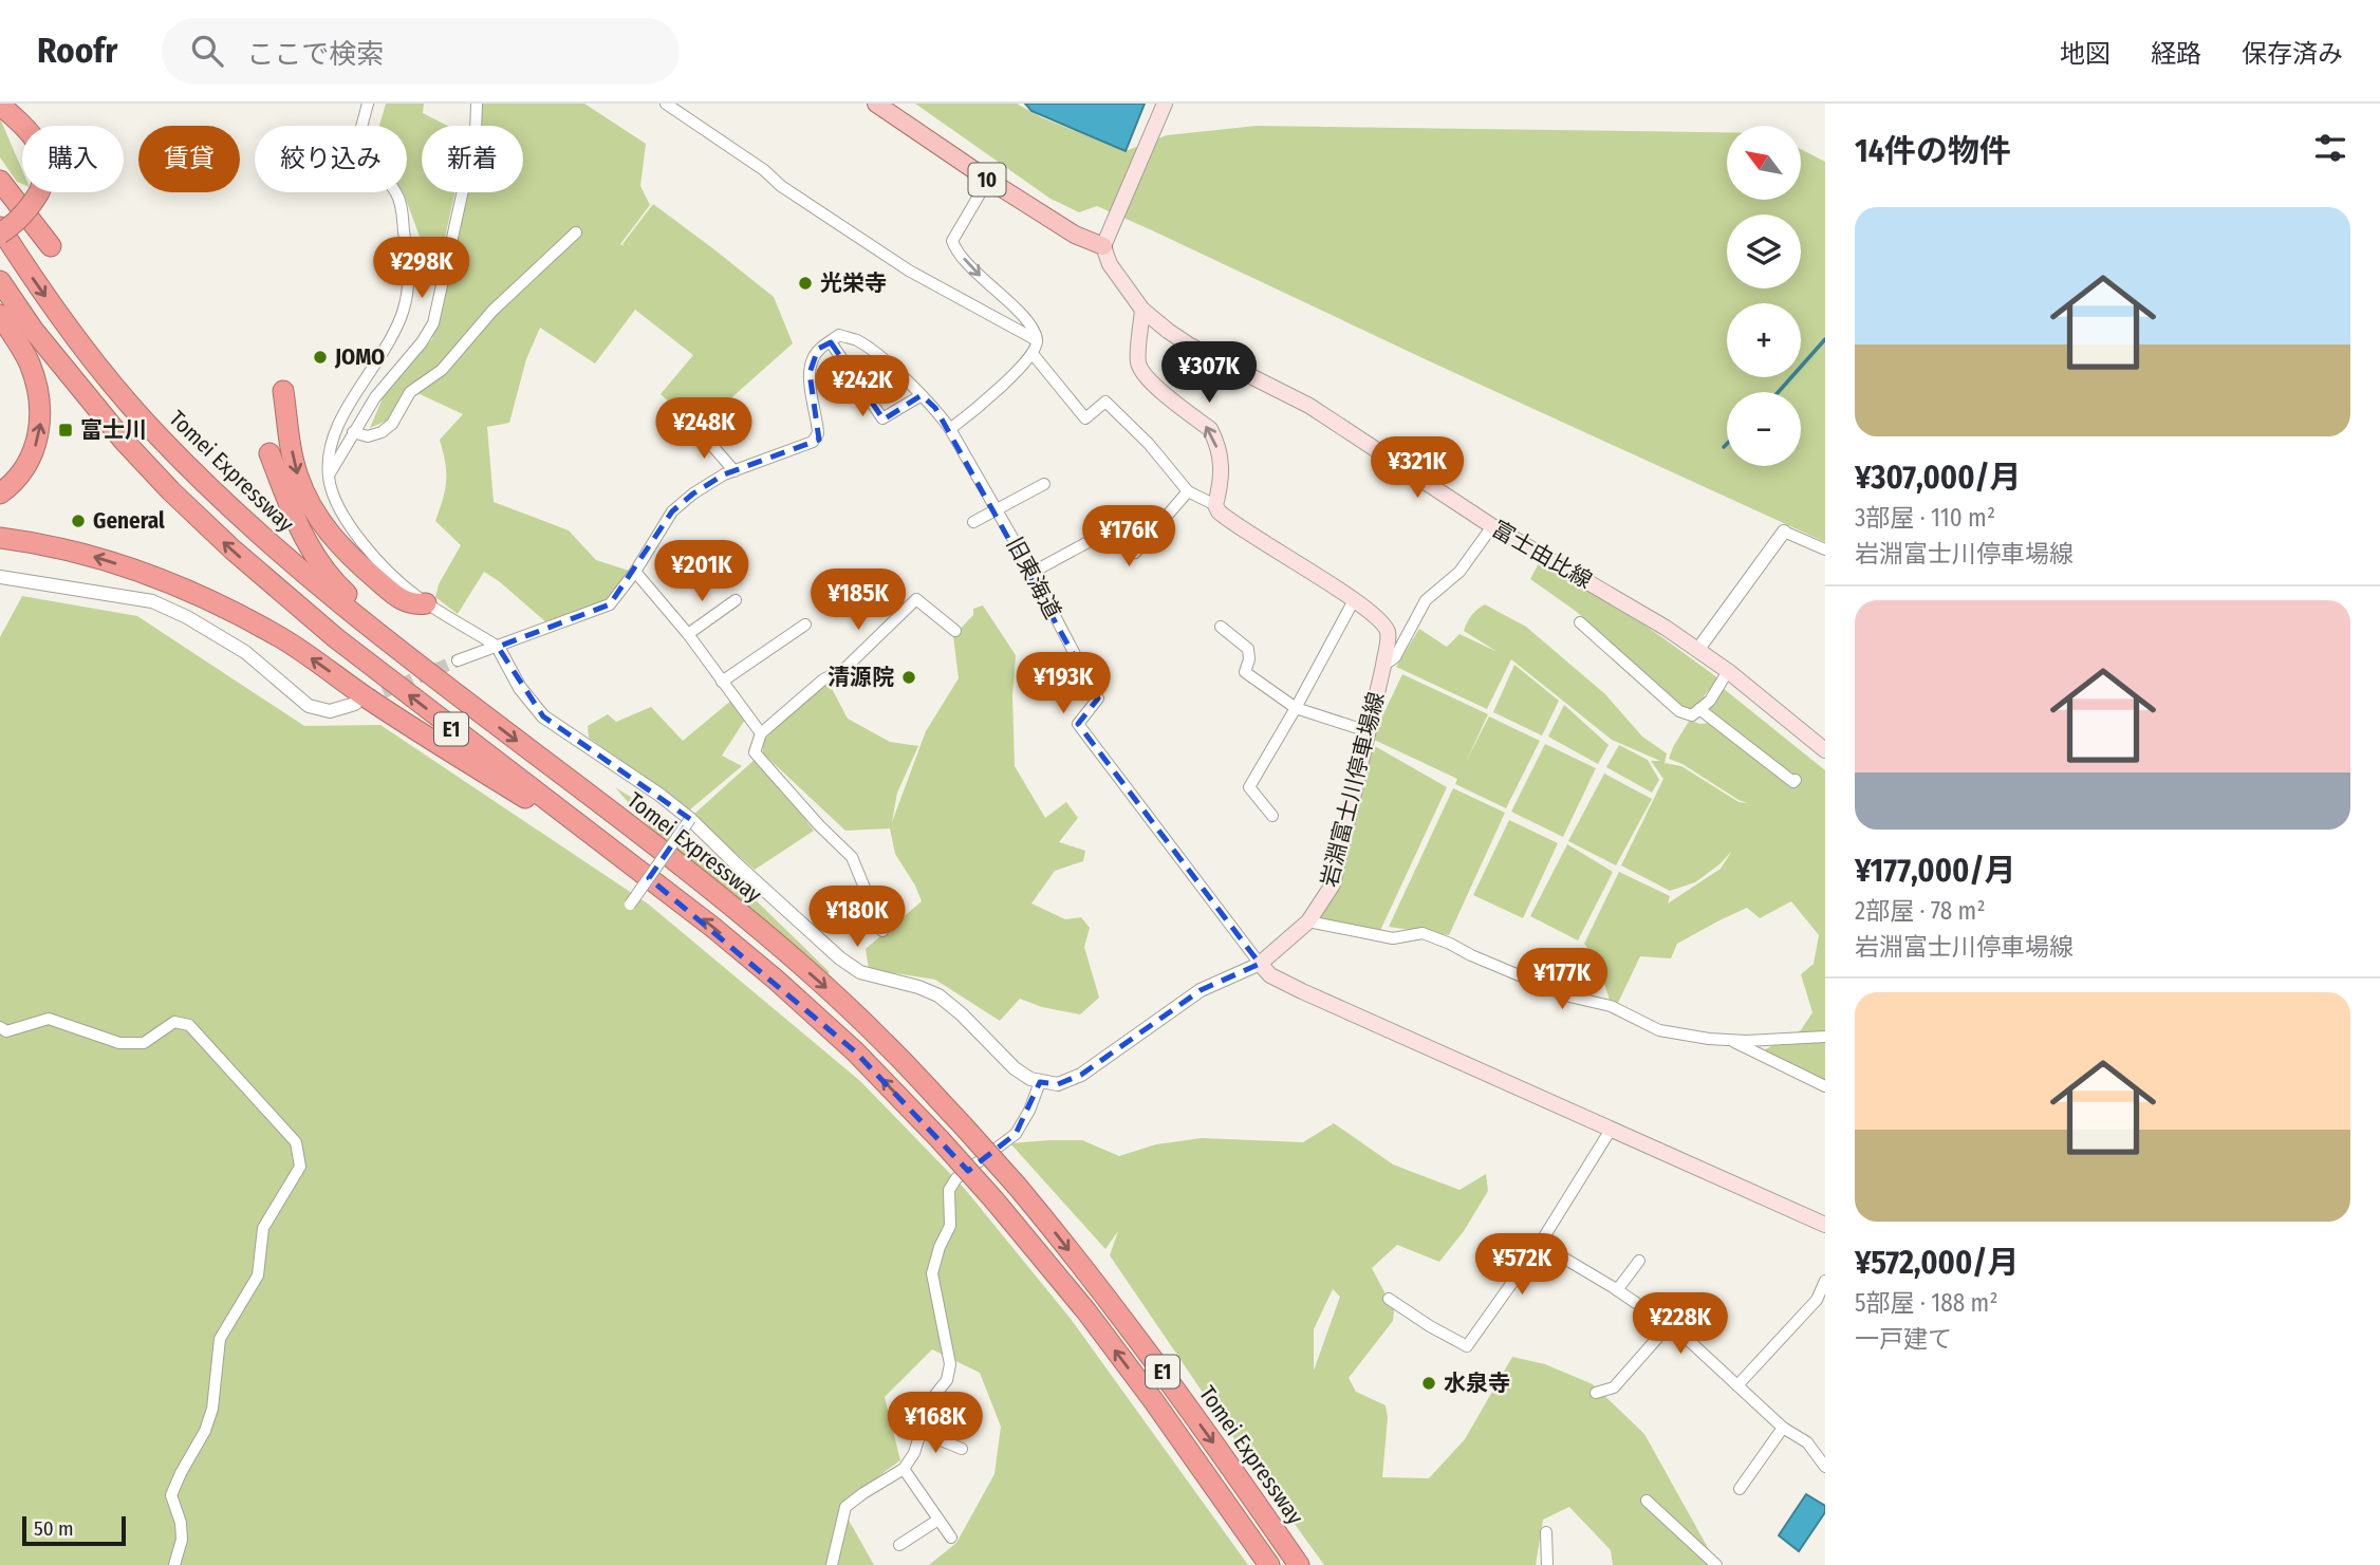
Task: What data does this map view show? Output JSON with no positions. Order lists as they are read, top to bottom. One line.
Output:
{"streets":{"highway":["Tomei Expressway","E1"],"main road":["10","富士由比線","岩淵富士川停車場線"],"street":["旧東海道"]},"crossings":[["10","富士由比線"],["旧東海道","岩淵富士川停車場線"]],"places":{"other":["光栄寺","JOMO","General","清源院","水泉寺"],"transit":["富士川"]},"scale_bar":"50 m","north":"top left","page":{"header":"Roofr","search":"ここで検索","nav":["地図","経路","保存済み"],"heading":"14件の物件","map_buttons":["+","−"],"chip":["購入","賃貸","絞り込み","新着"],"list":[{"name":"¥307,000/月","note":"3部屋 · 110 m² · 岩淵富士川停車場線"},{"name":"¥177,000/月","note":"2部屋 · 78 m² · 岩淵富士川停車場線"},{"name":"¥572,000/月","note":"5部屋 · 188 m² · 一戸建て"}],"price":["¥298K","¥307K","¥242K","¥248K","¥321K","¥176K","¥201K","¥185K","¥193K","¥180K","¥177K","¥572K","¥228K","¥168K"],"scale":"50 m"}}
